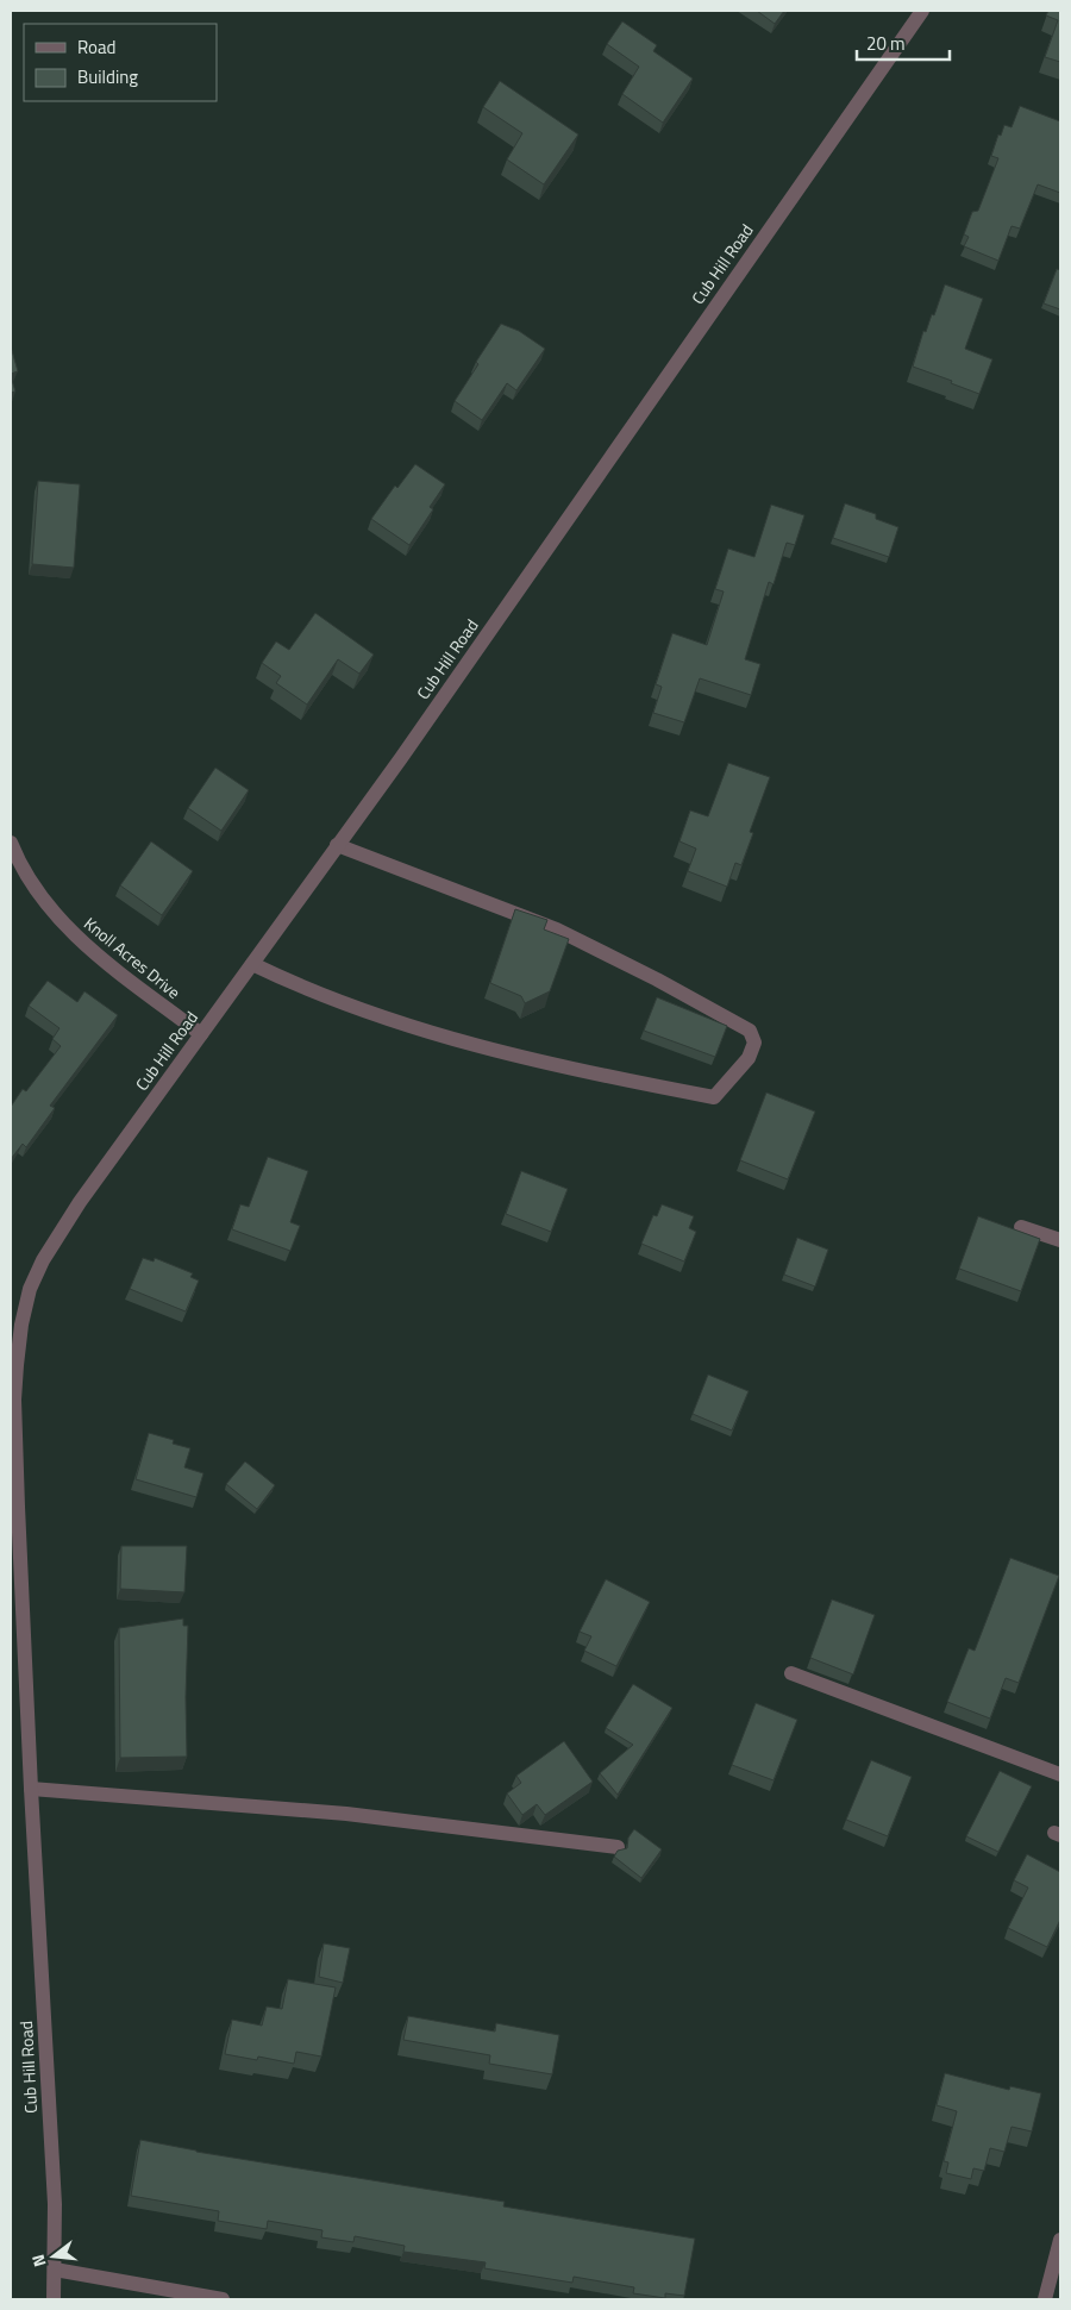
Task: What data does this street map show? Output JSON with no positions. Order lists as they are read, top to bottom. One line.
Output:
{"streets":{"street":["Cub Hill Road","Knoll Acres Drive"]},"crossings":[["Cub Hill Road","Knoll Acres Drive"]],"legend":["Road","Building"],"scale_bar":"20 m","north":"left"}
